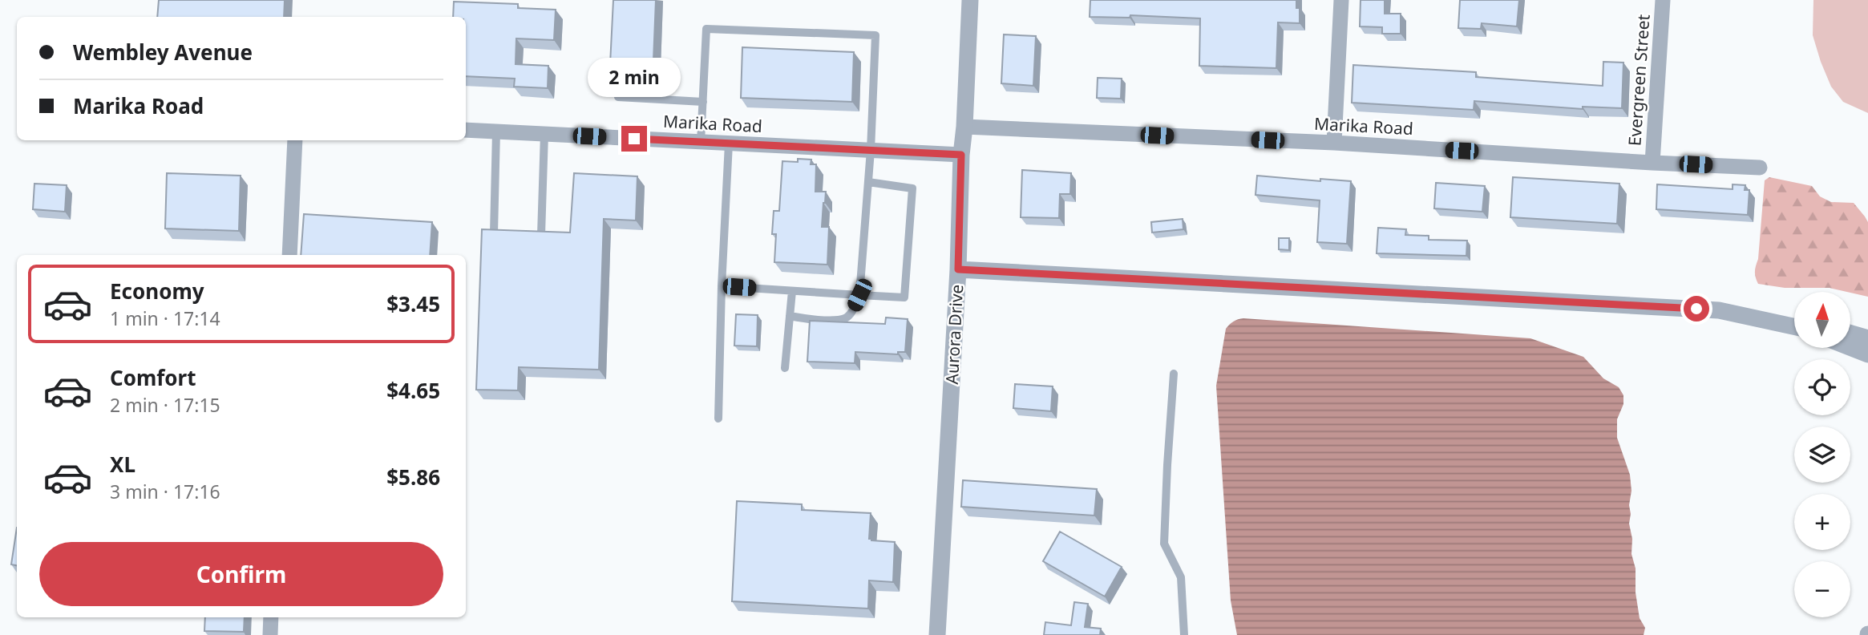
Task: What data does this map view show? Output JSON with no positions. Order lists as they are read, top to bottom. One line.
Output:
{"streets":{"street":["Evergreen Street","Marika Road","Aurora Drive"]},"crossings":[["Evergreen Street","Marika Road"],["Marika Road","Aurora Drive"]],"north":"top","page":{"banner":["Wembley Avenue","Marika Road"],"bubble":"2 min","list":[{"name":"Economy","note":"1 min · 17:14","value":"$3.45"},{"name":"Comfort","note":"2 min · 17:15","value":"$4.65"},{"name":"XL","note":"3 min · 17:16","value":"$5.86"}],"map_buttons":["+","−"],"buttons":"Confirm"}}
